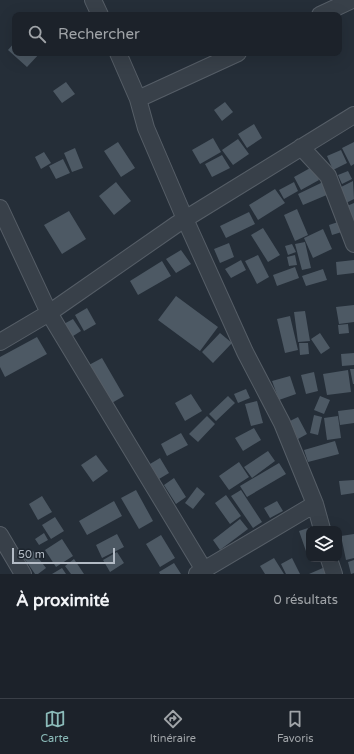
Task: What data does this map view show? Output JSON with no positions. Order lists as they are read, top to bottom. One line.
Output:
{"scale_bar":"50 m","page":{"search":"Rechercher","scale":"50 m","heading":["À proximité","0 résultats"],"nav":["Carte","Itinéraire","Favoris"]}}
